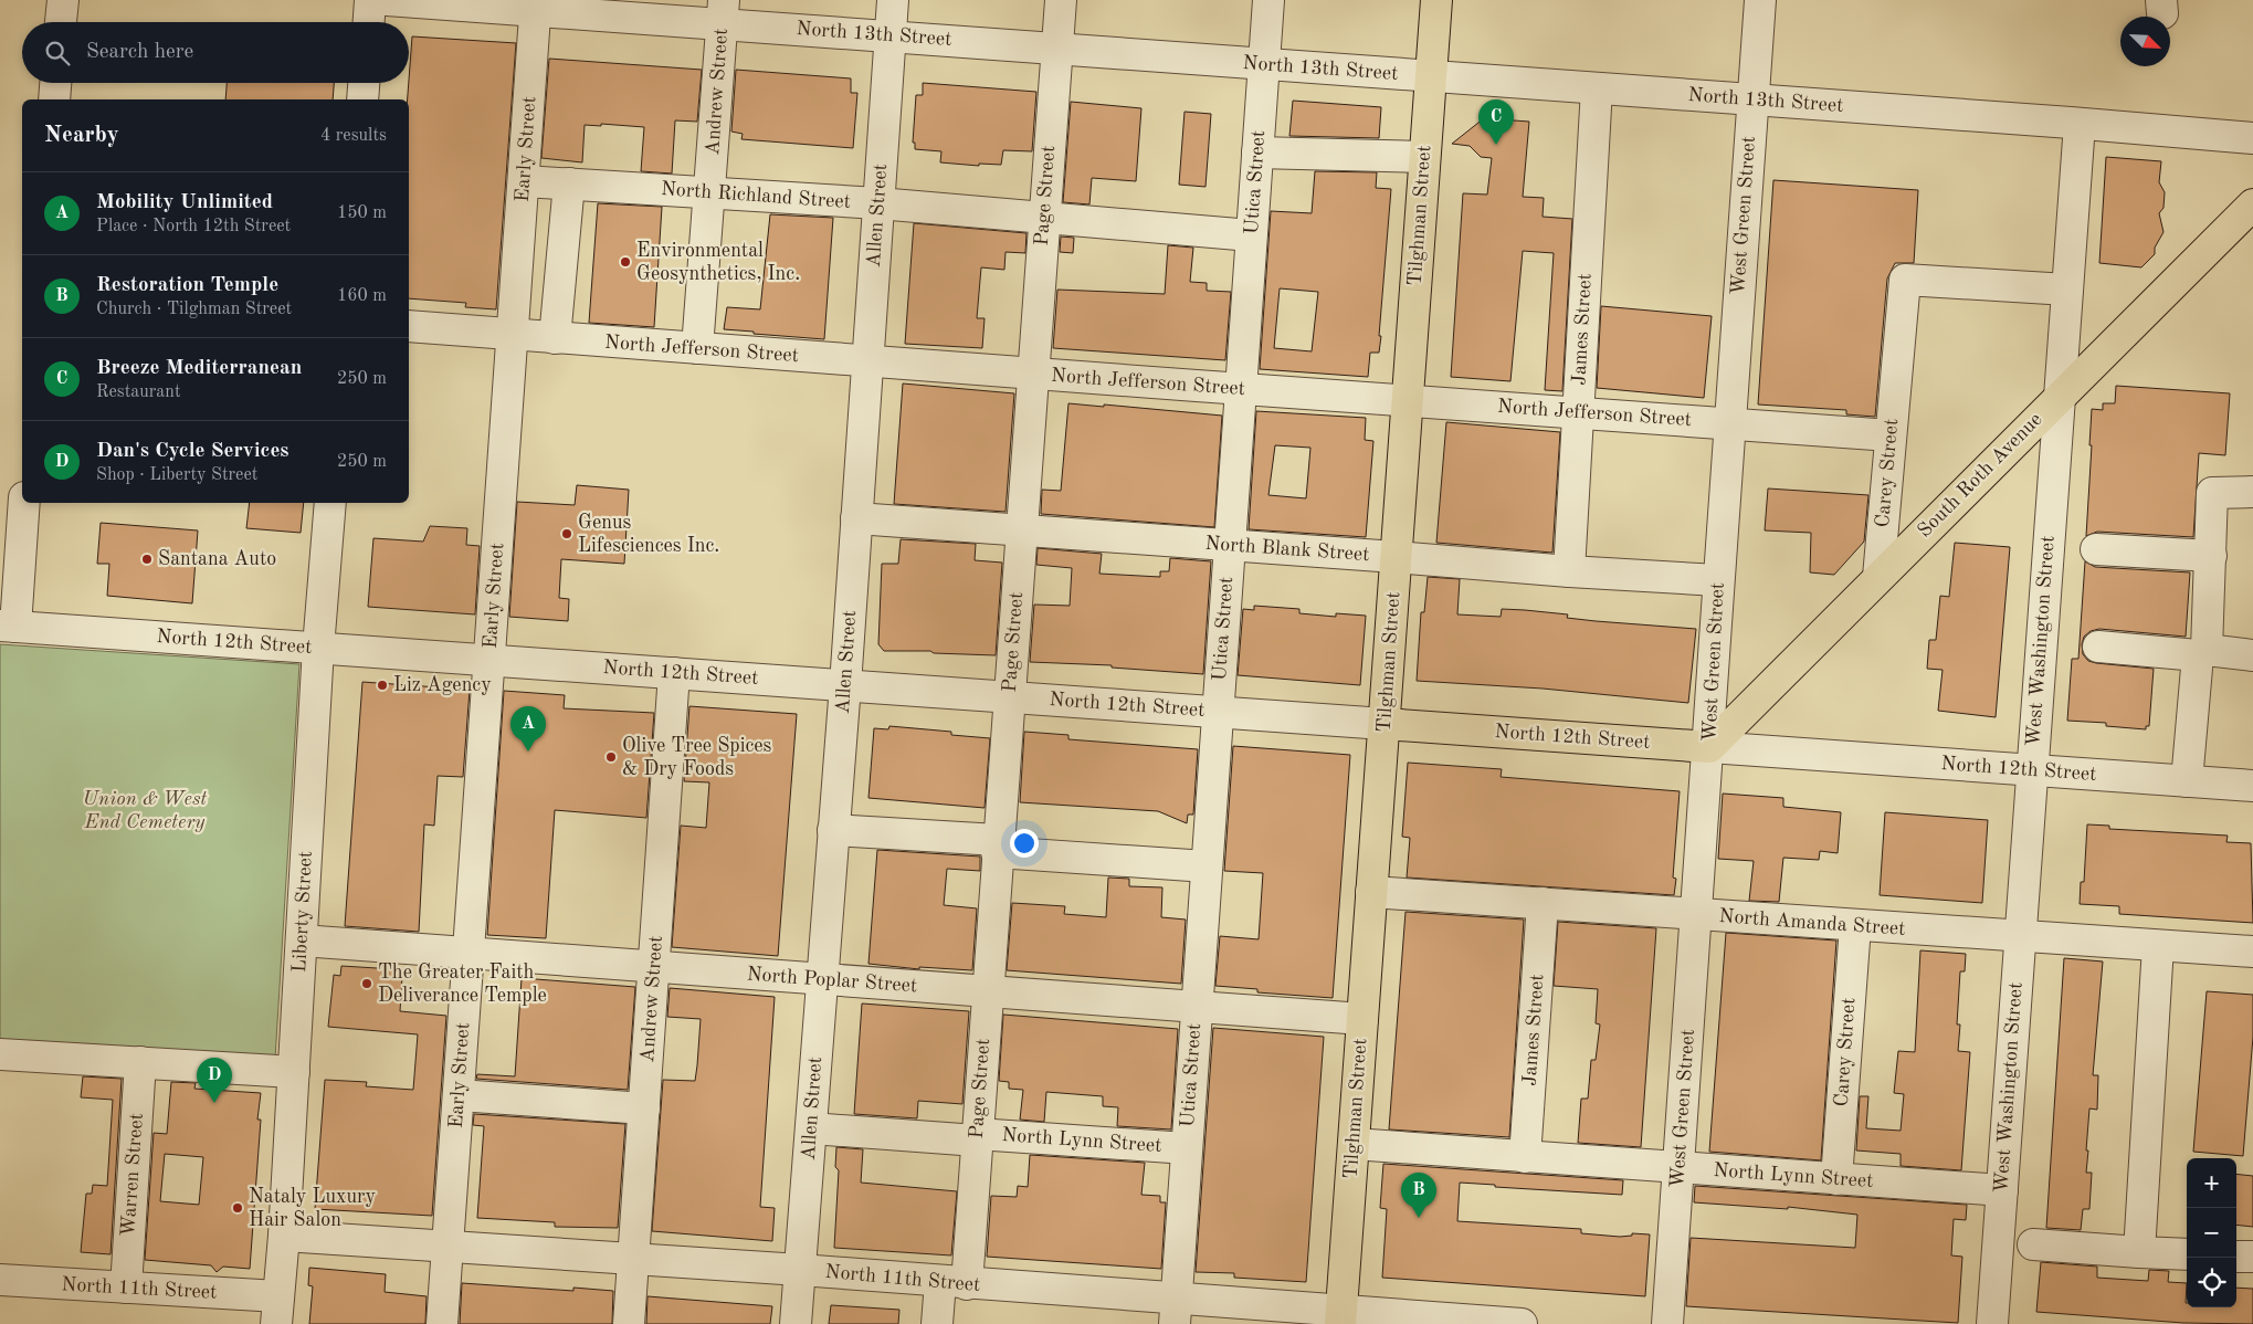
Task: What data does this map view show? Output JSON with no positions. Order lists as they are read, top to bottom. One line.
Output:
{"streets":{"main road":["Tilghman Street","South Roth Avenue","North 12th Street"],"street":["North 13th Street","Andrew Street","Early Street","Utica Street","North Richland Street","Page Street","Allen Street","West Green Street","James Street","North Jefferson Street","Carey Street","North Blank Street","West Washington Street","Liberty Street","North Amanda Street","North Poplar Street","North Lynn Street","Warren Street","North 11th Street"]},"crossings":[["North 13th Street","Andrew Street"],["North 13th Street","Early Street"],["North 13th Street","Utica Street"],["North 13th Street","Page Street"],["North 13th Street","Allen Street"],["North 13th Street","Tilghman Street"],["North 13th Street","West Green Street"],["North 13th Street","James Street"],["North 13th Street","West Washington Street"],["Andrew Street","North Richland Street"],["Andrew Street","North Jefferson Street"],["Andrew Street","North 12th Street"],["Andrew Street","North Poplar Street"],["Andrew Street","North 11th Street"],["Early Street","North Richland Street"],["Early Street","North Jefferson Street"],["Early Street","North 12th Street"],["Early Street","North Poplar Street"],["Early Street","North 11th Street"],["Utica Street","North Richland Street"],["Utica Street","North Jefferson Street"],["Utica Street","North Blank Street"],["Utica Street","North 12th Street"],["Utica Street","North Poplar Street"],["Utica Street","North Lynn Street"],["Utica Street","North 11th Street"],["North Richland Street","Page Street"],["North Richland Street","Allen Street"],["Page Street","North Jefferson Street"],["Page Street","North Blank Street"],["Page Street","North 12th Street"],["Page Street","North Poplar Street"],["Page Street","North Lynn Street"],["Page Street","North 11th Street"],["Allen Street","North Jefferson Street"],["Allen Street","North Blank Street"],["Allen Street","North 12th Street"],["Allen Street","North Poplar Street"],["Allen Street","North Lynn Street"],["Allen Street","North 11th Street"],["Tilghman Street","North Jefferson Street"],["Tilghman Street","North Blank Street"],["Tilghman Street","North 12th Street"],["Tilghman Street","North Amanda Street"],["Tilghman Street","North Poplar Street"],["Tilghman Street","North Lynn Street"],["Tilghman Street","North 11th Street"],["West Green Street","North Jefferson Street"],["West Green Street","South Roth Avenue"],["West Green Street","North Blank Street"],["West Green Street","North 12th Street"],["West Green Street","North Amanda Street"],["West Green Street","North Lynn Street"],["James Street","North Jefferson Street"],["James Street","North Blank Street"],["James Street","North Amanda Street"],["James Street","North Lynn Street"],["North Jefferson Street","Carey Street"],["Carey Street","South Roth Avenue"],["Carey Street","West Washington Street"],["Carey Street","North Amanda Street"],["Carey Street","North Lynn Street"],["South Roth Avenue","West Washington Street"],["South Roth Avenue","North 12th Street"],["West Washington Street","North 12th Street"],["West Washington Street","North Amanda Street"],["West Washington Street","North Lynn Street"],["North 12th Street","Liberty Street"],["Liberty Street","North Poplar Street"],["Liberty Street","North 11th Street"],["Warren Street","North 11th Street"]],"parks":["Union & West End Cemetery"],"places":["Environmental Geosynthetics, Inc.","Genus Lifesciences Inc.","Santana Auto","Liz Agency","Olive Tree Spices & Dry Foods","The Greater Faith Deliverance Temple","Nataly Luxury Hair Salon"],"north":"bottom right","page":{"search":"Search here","pins":["C","A","D","B"],"heading":["Nearby","4 results"],"list":[{"mark":"A","name":"Mobility Unlimited","note":"Place · North 12th Street","value":"150 m"},{"mark":"B","name":"Restoration Temple","note":"Church · Tilghman Street","value":"160 m"},{"mark":"C","name":"Breeze Mediterranean","note":"Restaurant","value":"250 m"},{"mark":"D","name":"Dan's Cycle Services","note":"Shop · Liberty Street","value":"250 m"}],"map_buttons":["+","−"]}}
